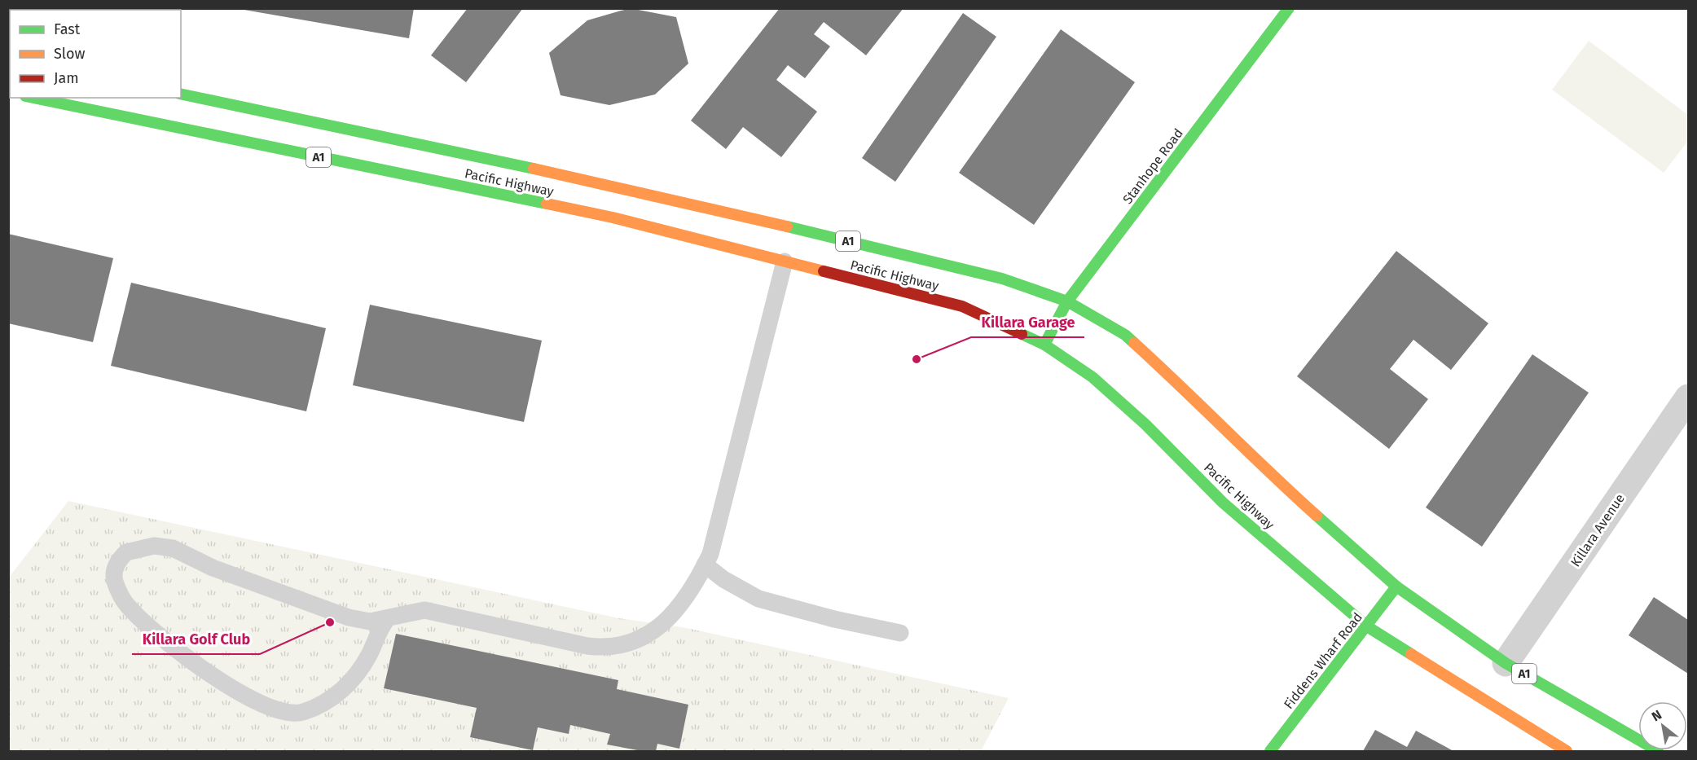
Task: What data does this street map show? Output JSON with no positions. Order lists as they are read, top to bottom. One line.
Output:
{"streets":{"main road":["A1","Stanhope Road","Pacific Highway","Fiddens Wharf Road"],"street":["Killara Avenue"]},"crossings":[["Stanhope Road","Pacific Highway"],["Pacific Highway","Killara Avenue"],["Pacific Highway","Fiddens Wharf Road"]],"places":["Killara Garage","Killara Golf Club"],"legend":["Fast","Slow","Jam"],"north":"top left"}
